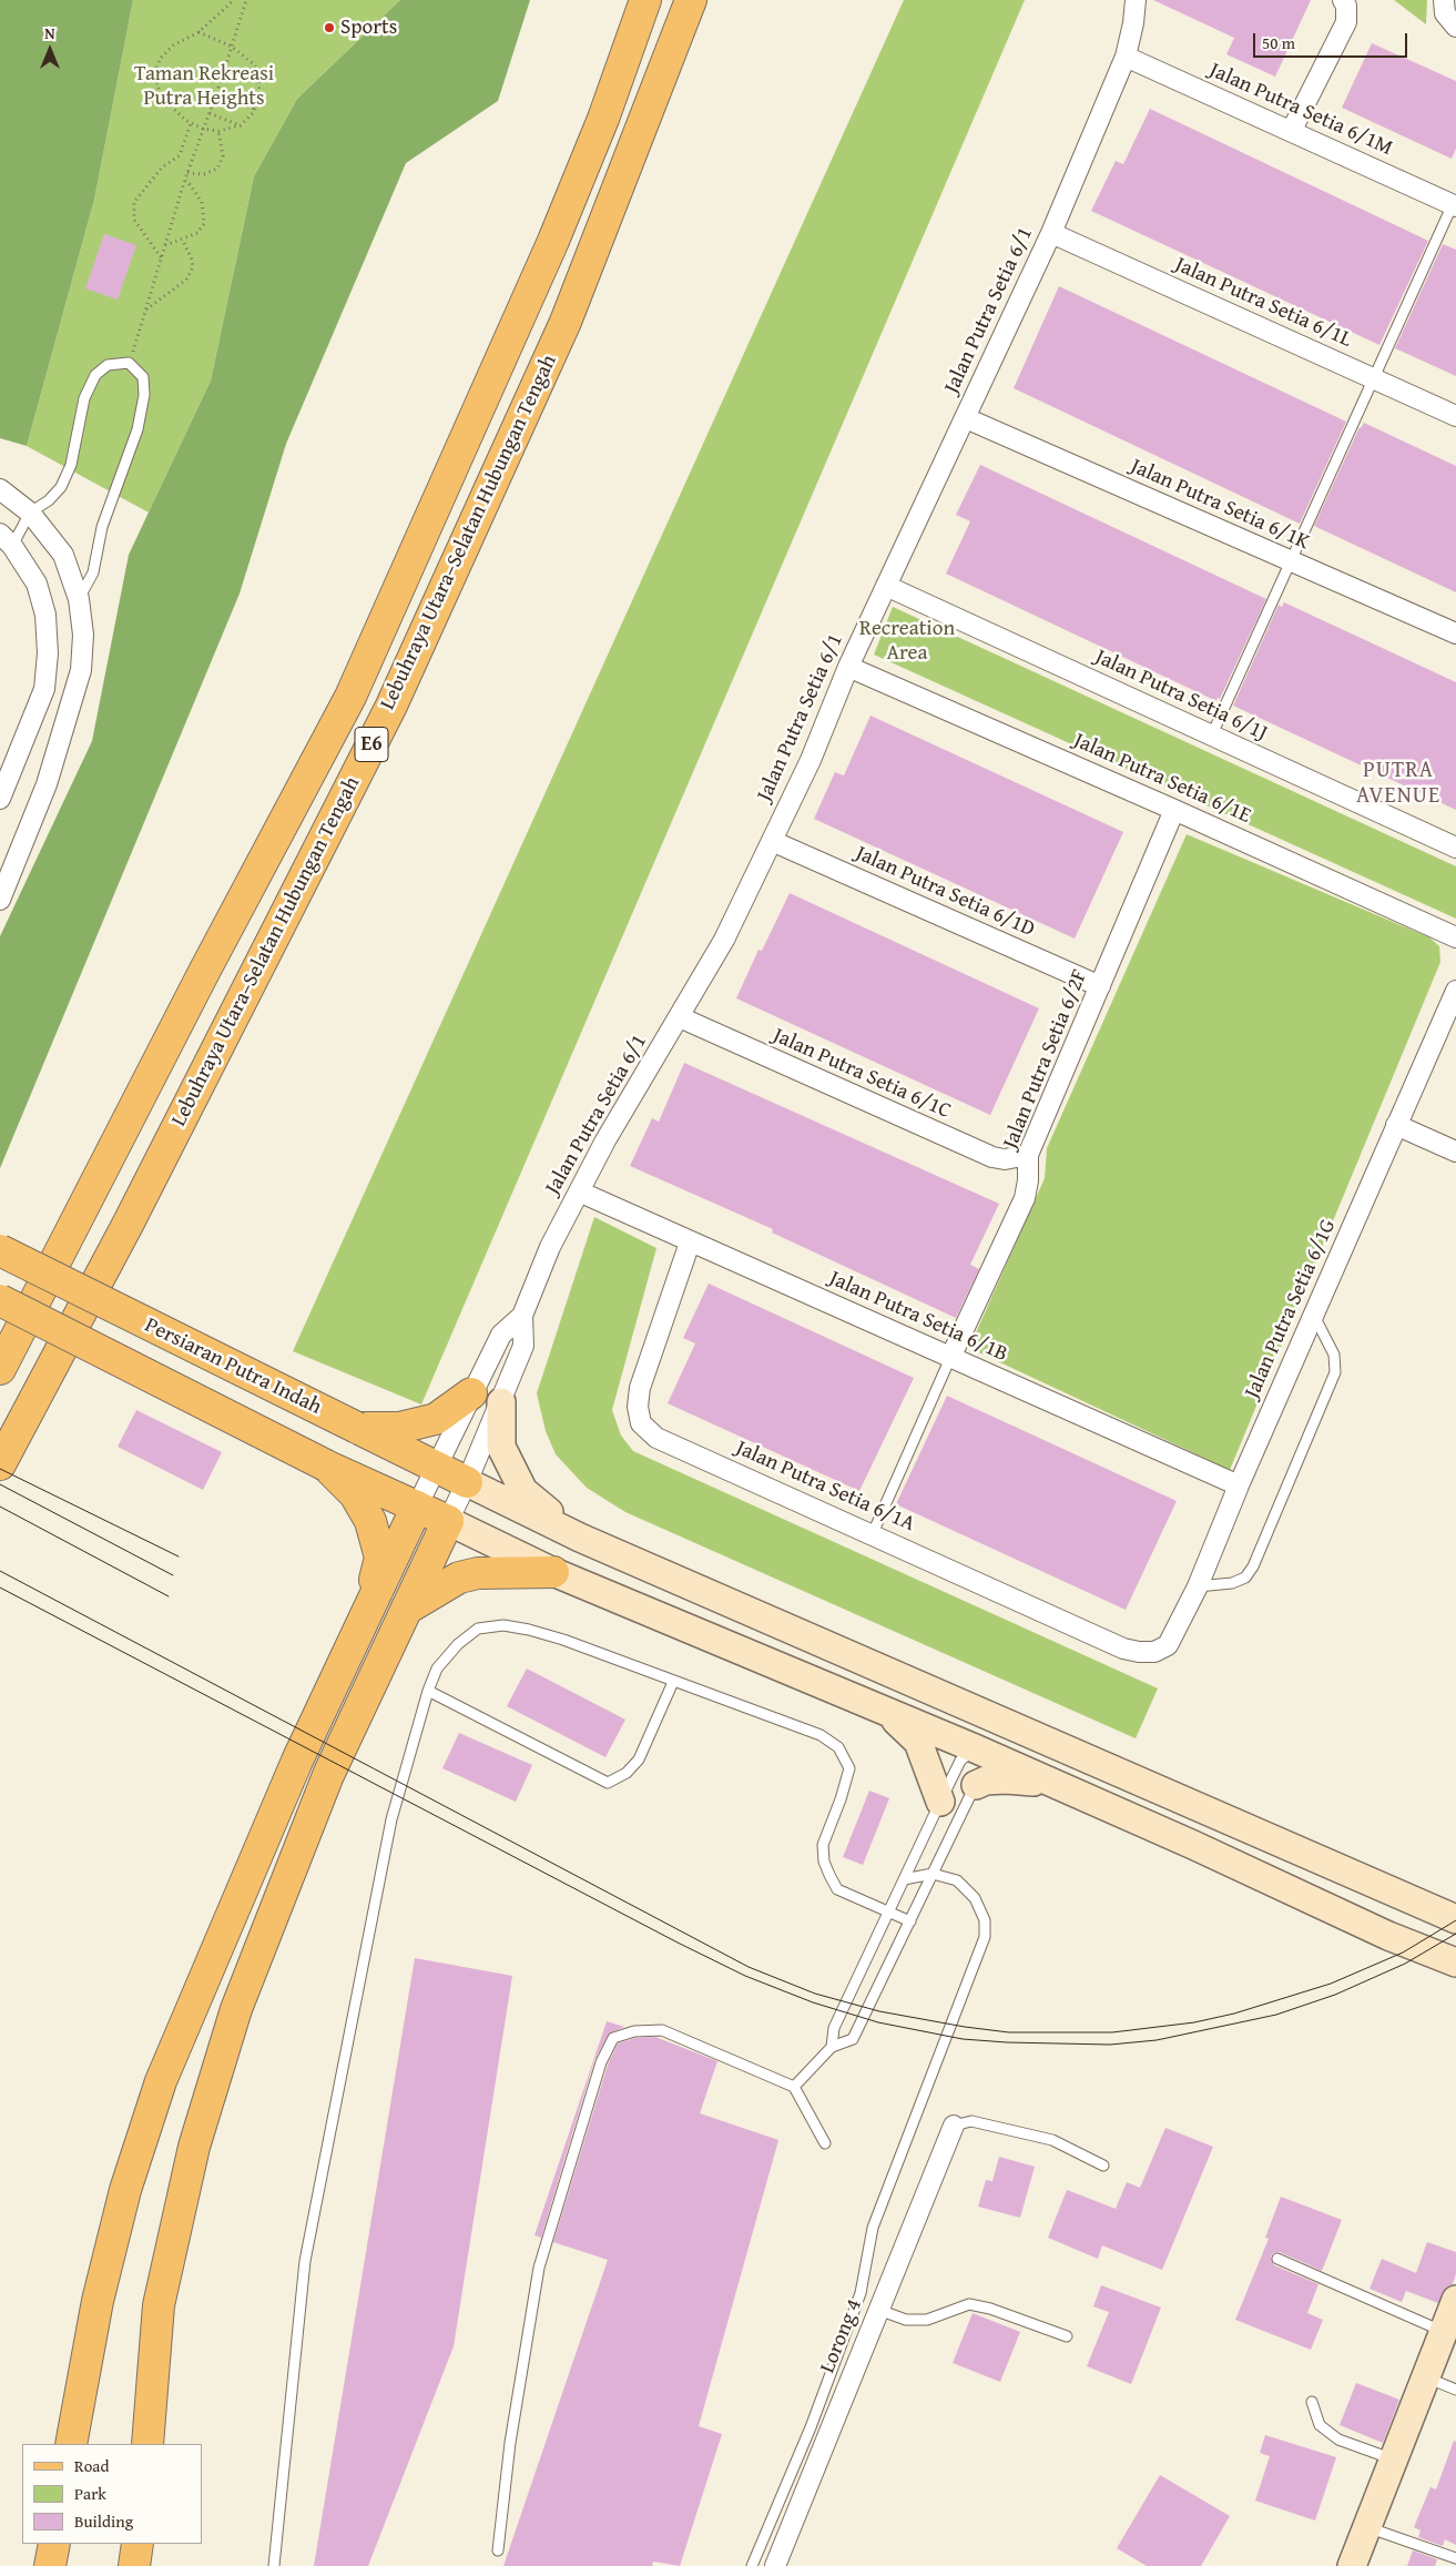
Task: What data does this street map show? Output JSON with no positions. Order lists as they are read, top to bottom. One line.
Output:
{"streets":{"main road":["Lebuhraya Utara–Selatan Hubungan Tengah","E6","Persiaran Putra Indah"],"street":["Jalan Putra Setia 6/1M","Jalan Putra Setia 6/1L","Jalan Putra Setia 6/1","Jalan Putra Setia 6/1K","Jalan Putra Setia 6/1J","Jalan Putra Setia 6/1E","Jalan Putra Setia 6/1D","Jalan Putra Setia 6/2F","Jalan Putra Setia 6/1C","Jalan Putra Setia 6/1G","Jalan Putra Setia 6/1B","Jalan Putra Setia 6/1A","Lorong 4"]},"crossings":[["Jalan Putra Setia 6/1M","Jalan Putra Setia 6/1"],["Jalan Putra Setia 6/1L","Jalan Putra Setia 6/1"],["Jalan Putra Setia 6/1","Jalan Putra Setia 6/1K"],["Jalan Putra Setia 6/1","Jalan Putra Setia 6/1J"],["Jalan Putra Setia 6/1","Jalan Putra Setia 6/1E"],["Jalan Putra Setia 6/1","Jalan Putra Setia 6/1D"],["Jalan Putra Setia 6/1","Jalan Putra Setia 6/1C"],["Jalan Putra Setia 6/1","Jalan Putra Setia 6/1B"],["Jalan Putra Setia 6/1E","Jalan Putra Setia 6/2F"],["Jalan Putra Setia 6/1D","Jalan Putra Setia 6/2F"],["Jalan Putra Setia 6/2F","Jalan Putra Setia 6/1C"],["Jalan Putra Setia 6/2F","Jalan Putra Setia 6/1B"],["Jalan Putra Setia 6/1G","Jalan Putra Setia 6/1B"],["Jalan Putra Setia 6/1G","Jalan Putra Setia 6/1A"],["Jalan Putra Setia 6/1B","Jalan Putra Setia 6/1A"]],"districts":["PUTRA AVENUE"],"parks":["Taman Rekreasi Putra Heights","Recreation Area"],"places":["Sports"],"legend":["Road","Park","Building"],"scale_bar":"50 m","north":"top"}
